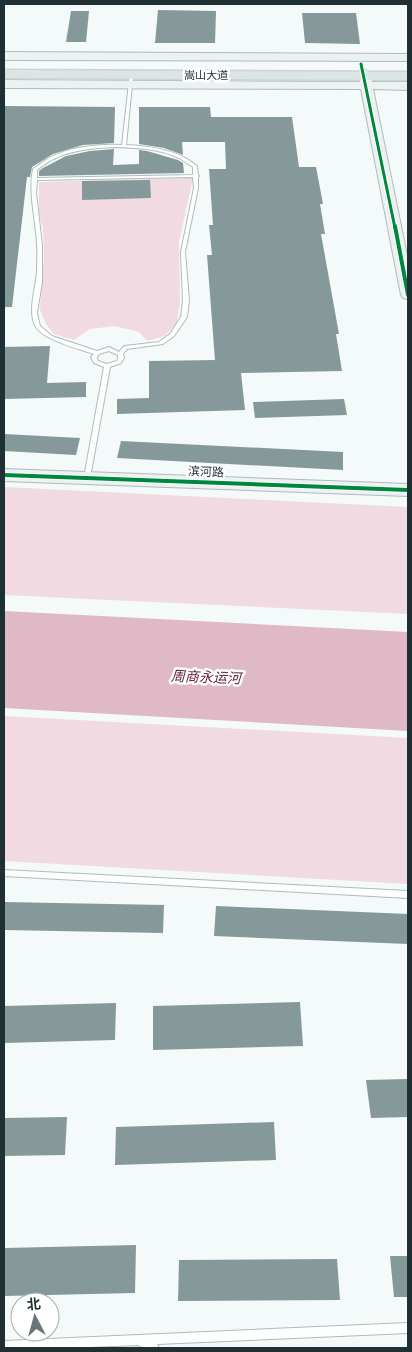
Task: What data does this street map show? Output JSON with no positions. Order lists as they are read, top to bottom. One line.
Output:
{"streets":{"main road":["嵩山大道"],"street":["滨河路"]},"water":["周商永运河"],"north":"top"}
